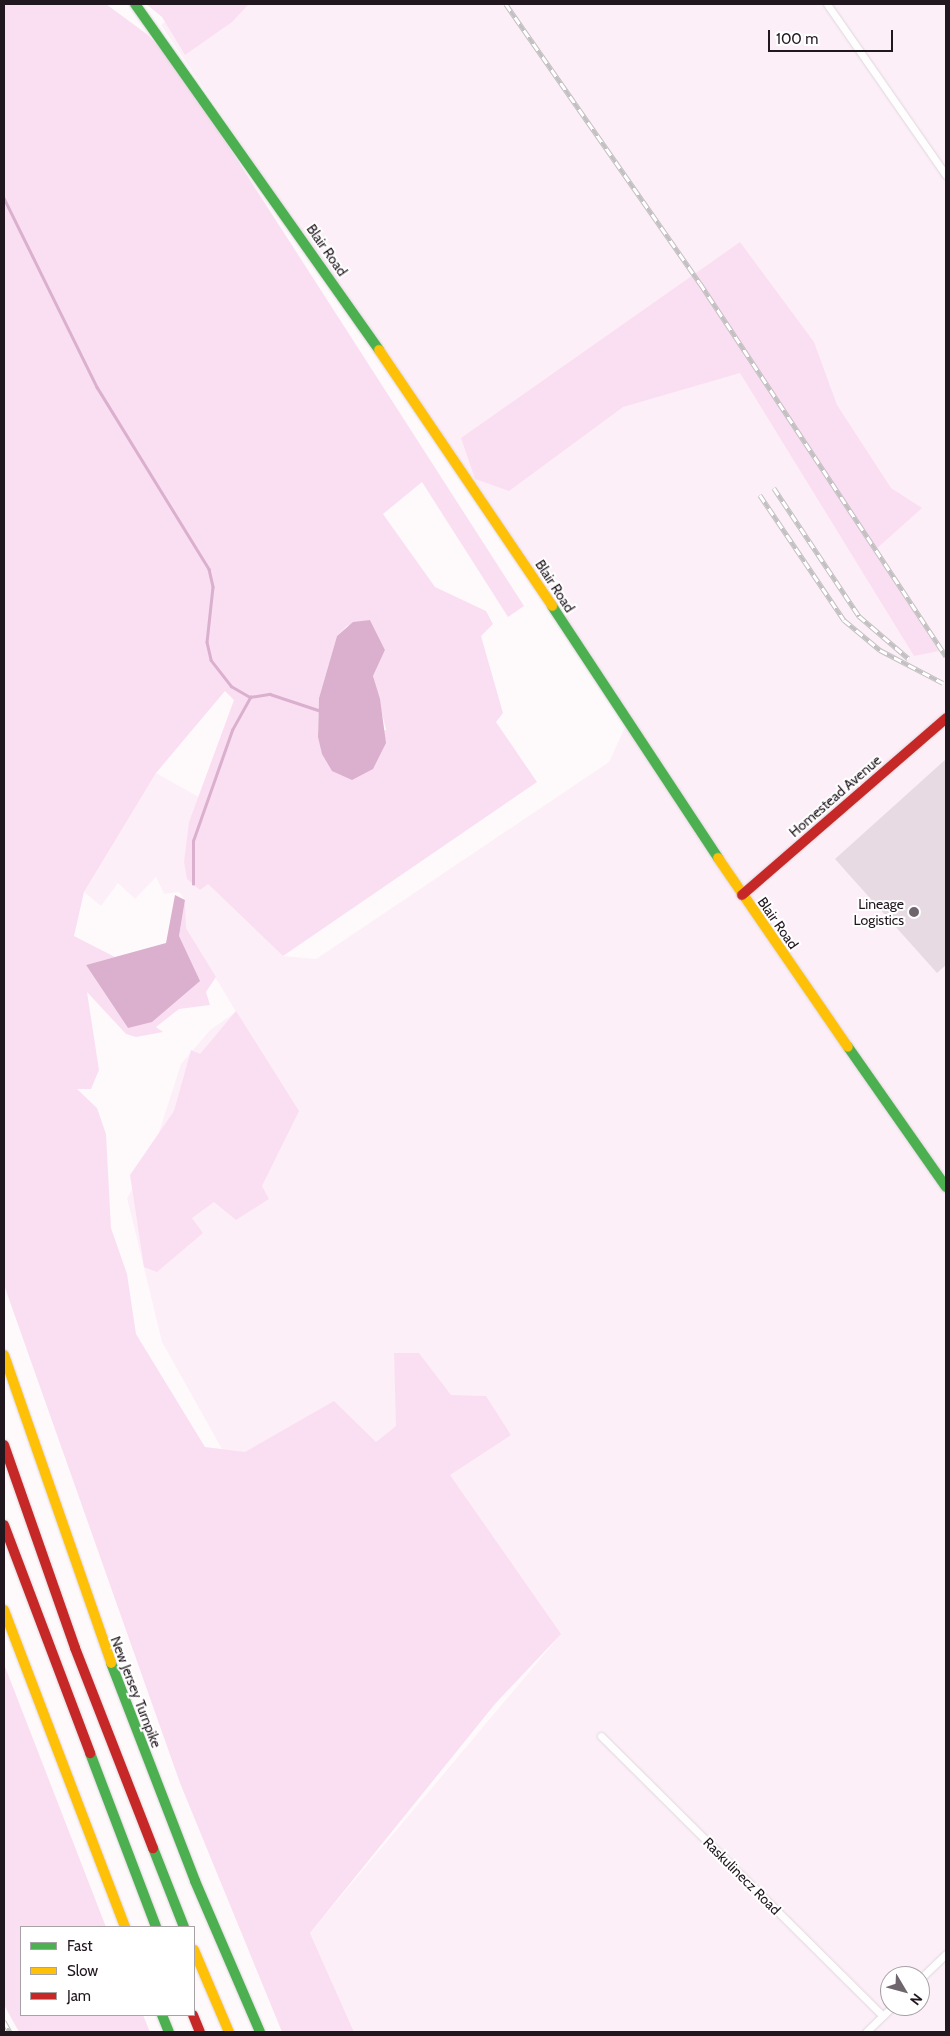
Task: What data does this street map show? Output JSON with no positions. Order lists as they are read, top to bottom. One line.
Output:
{"streets":{"main road":["Blair Road","Homestead Avenue","New Jersey Turnpike"],"street":["Raskulinecz Road"]},"crossings":[["Blair Road","Homestead Avenue"]],"places":["Lineage Logistics"],"legend":["Fast","Slow","Jam"],"scale_bar":"100 m","north":"bottom right"}
